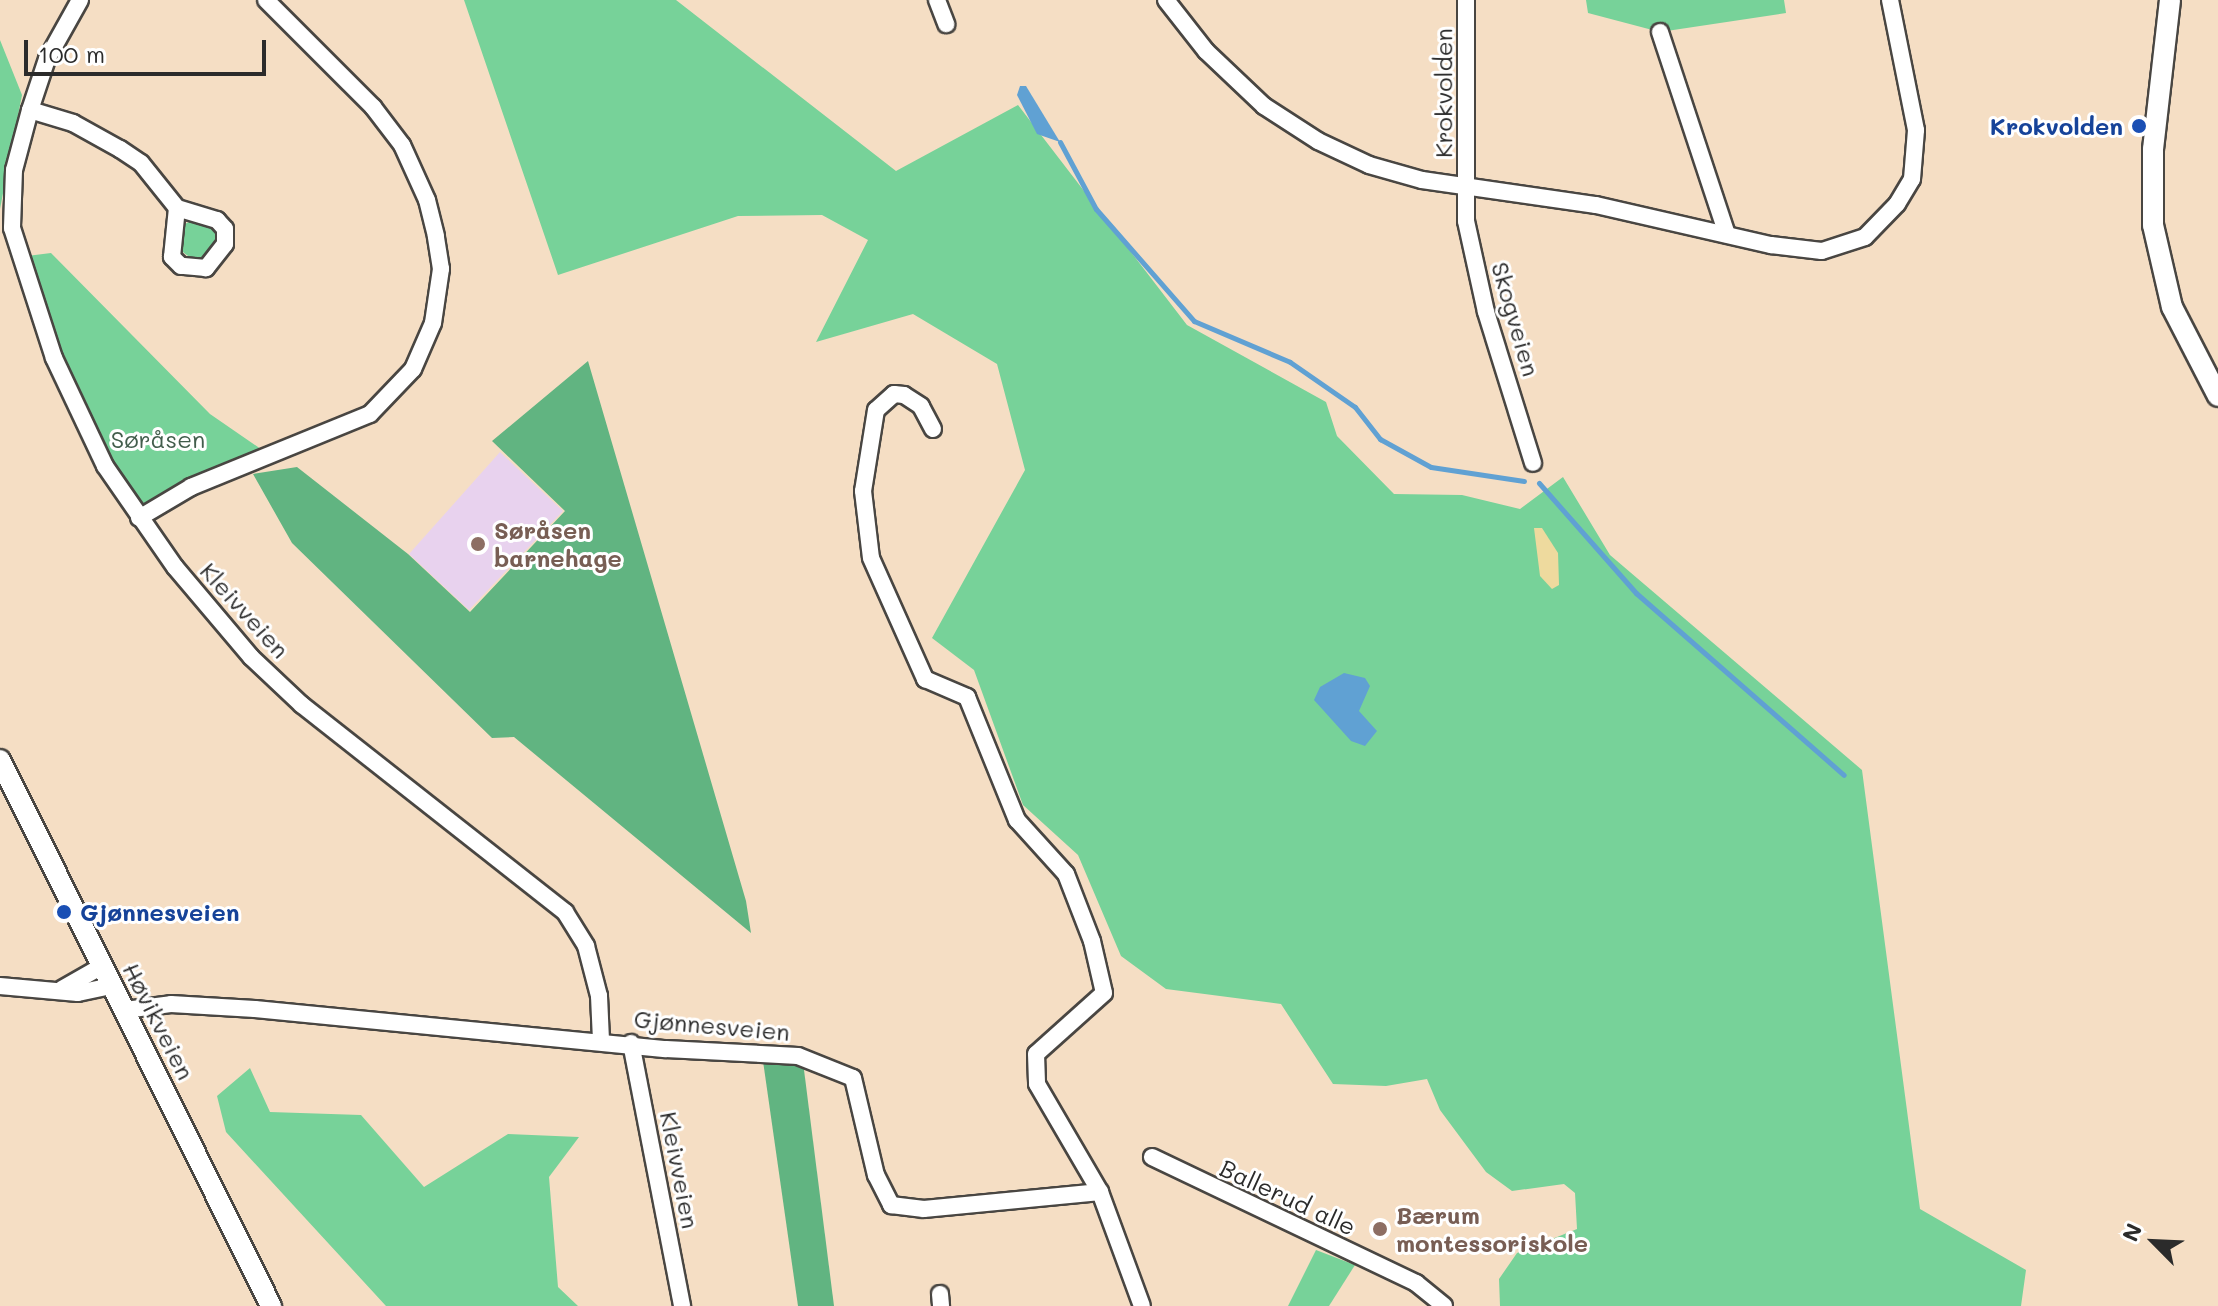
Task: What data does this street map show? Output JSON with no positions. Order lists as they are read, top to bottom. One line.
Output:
{"streets":{"main road":["Høvikveien"],"street":["Krokvolden","Skogveien","Kleivveien","Gjønnesveien","Ballerud alle"]},"crossings":[["Krokvolden","Skogveien"],["Kleivveien","Gjønnesveien"],["Høvikveien","Gjønnesveien"]],"parks":["Søråsen"],"places":["Krokvolden","Søråsen barnehage","Gjønnesveien","Bærum montessoriskole"],"scale_bar":"100 m","north":"top left"}
